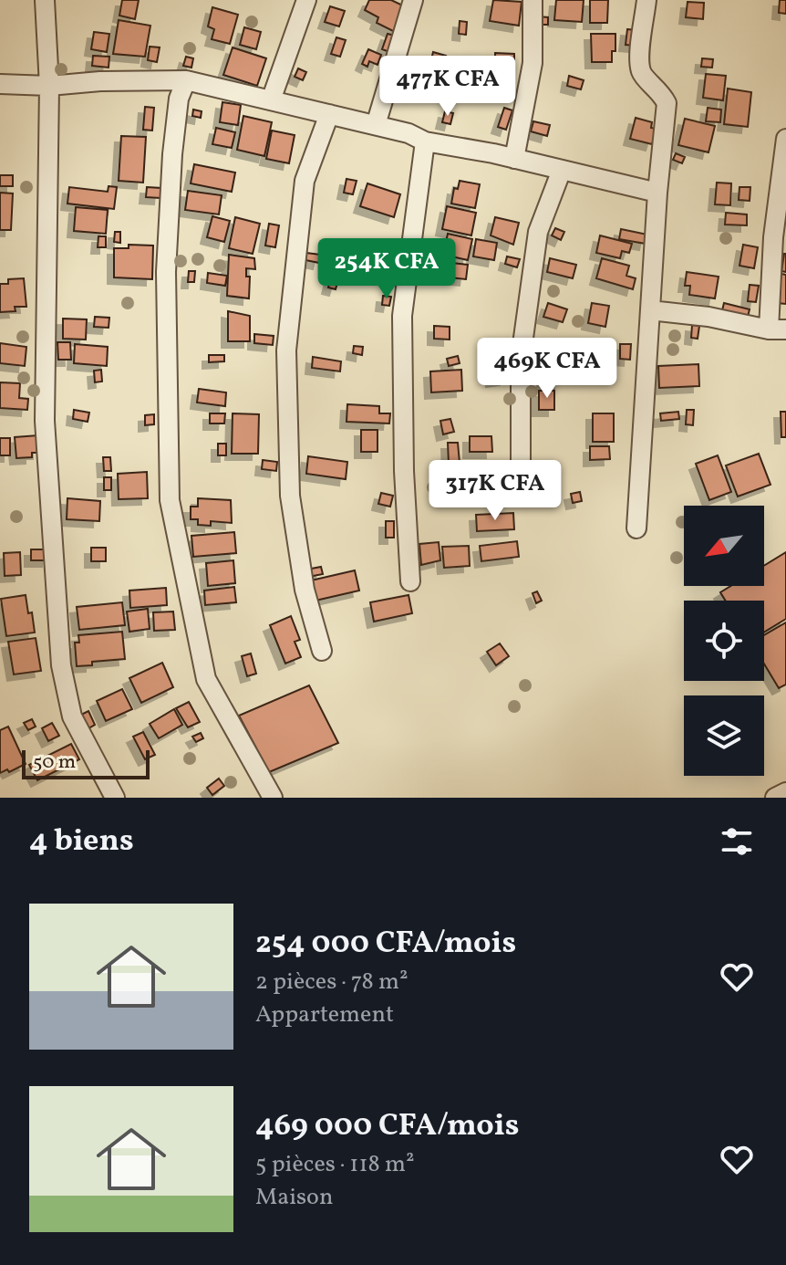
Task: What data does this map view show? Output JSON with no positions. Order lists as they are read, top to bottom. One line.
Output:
{"scale_bar":"50 m","north":"bottom left","page":{"price":["477K CFA","254K CFA","469K CFA","317K CFA"],"scale":"50 m","heading":"4 biens","list":[{"name":"254 000 CFA/mois","note":"2 pièces · 78 m² · Appartement"},{"name":"469 000 CFA/mois","note":"5 pièces · 118 m² · Maison"}]}}
